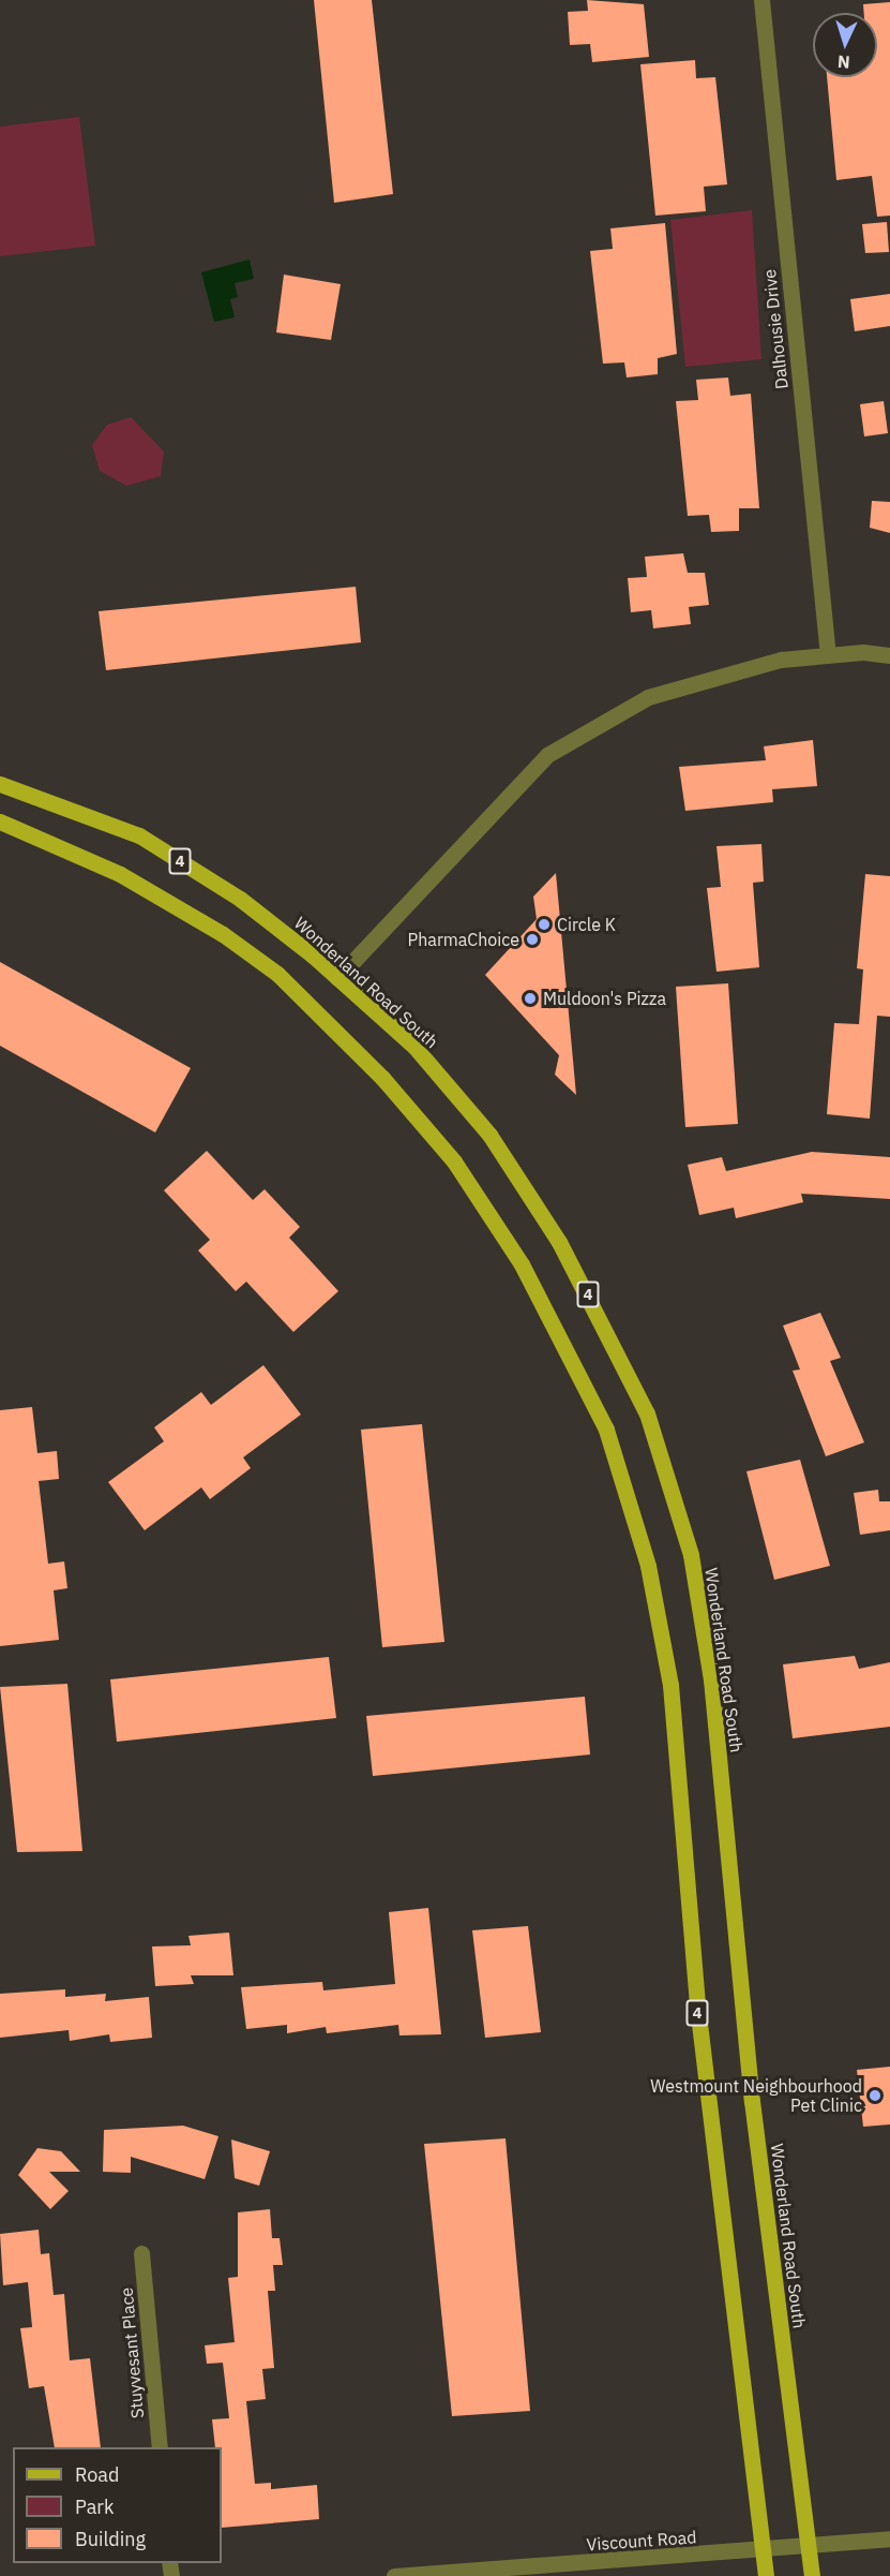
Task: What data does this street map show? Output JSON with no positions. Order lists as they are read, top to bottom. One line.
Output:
{"streets":{"main road":["4","Wonderland Road South"],"street":["Dalhousie Drive","Stuyvesant Place","Viscount Road"]},"crossings":[["4","Viscount Road"],["Wonderland Road South","Viscount Road"]],"places":["Circle K","PharmaChoice","Muldoon's Pizza","Westmount Neighbourhood Pet Clinic"],"legend":["Road","Park","Building"],"north":"bottom"}
